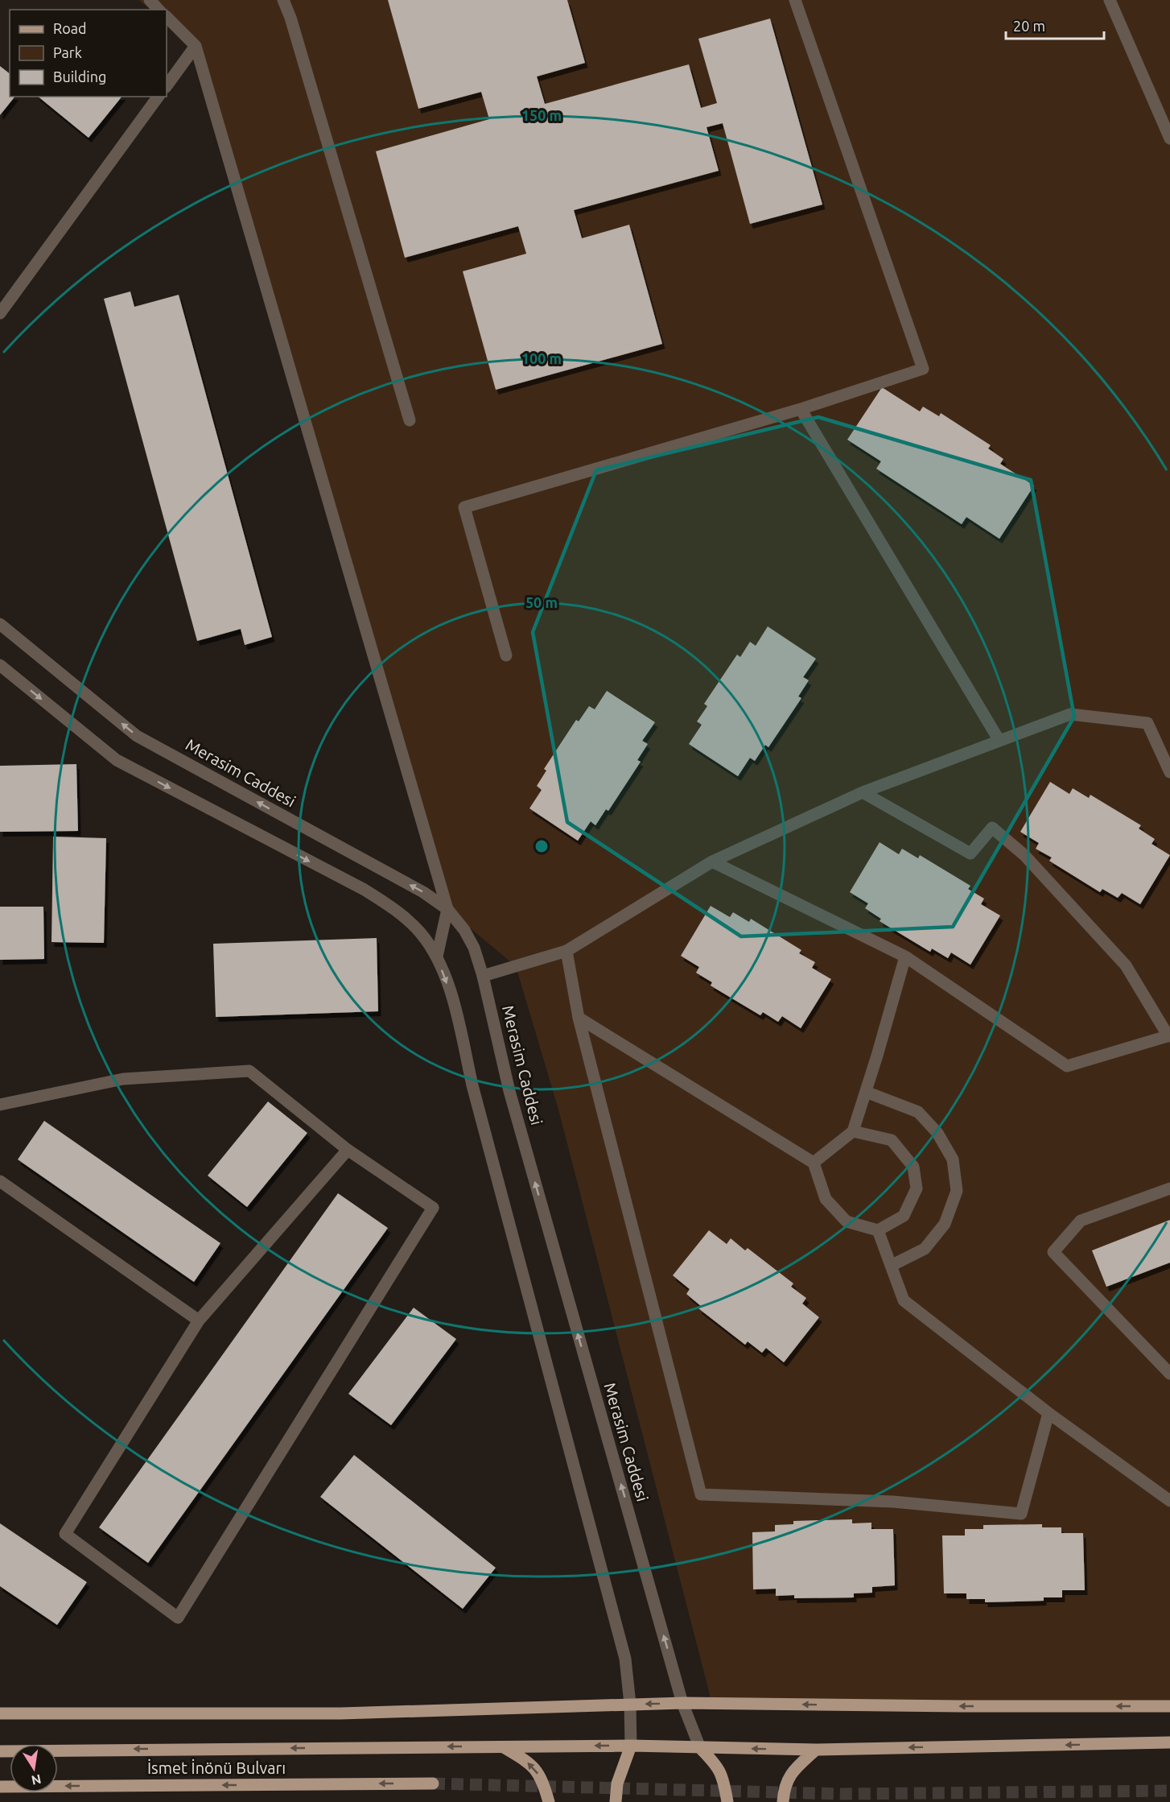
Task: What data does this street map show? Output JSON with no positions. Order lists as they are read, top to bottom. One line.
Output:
{"streets":{"main road":["İsmet İnönü Bulvarı"],"street":["Merasim Caddesi"]},"legend":["Road","Park","Building"],"scale_bar":"20 m","north":"bottom","rings":["150 m","100 m","50 m"]}
